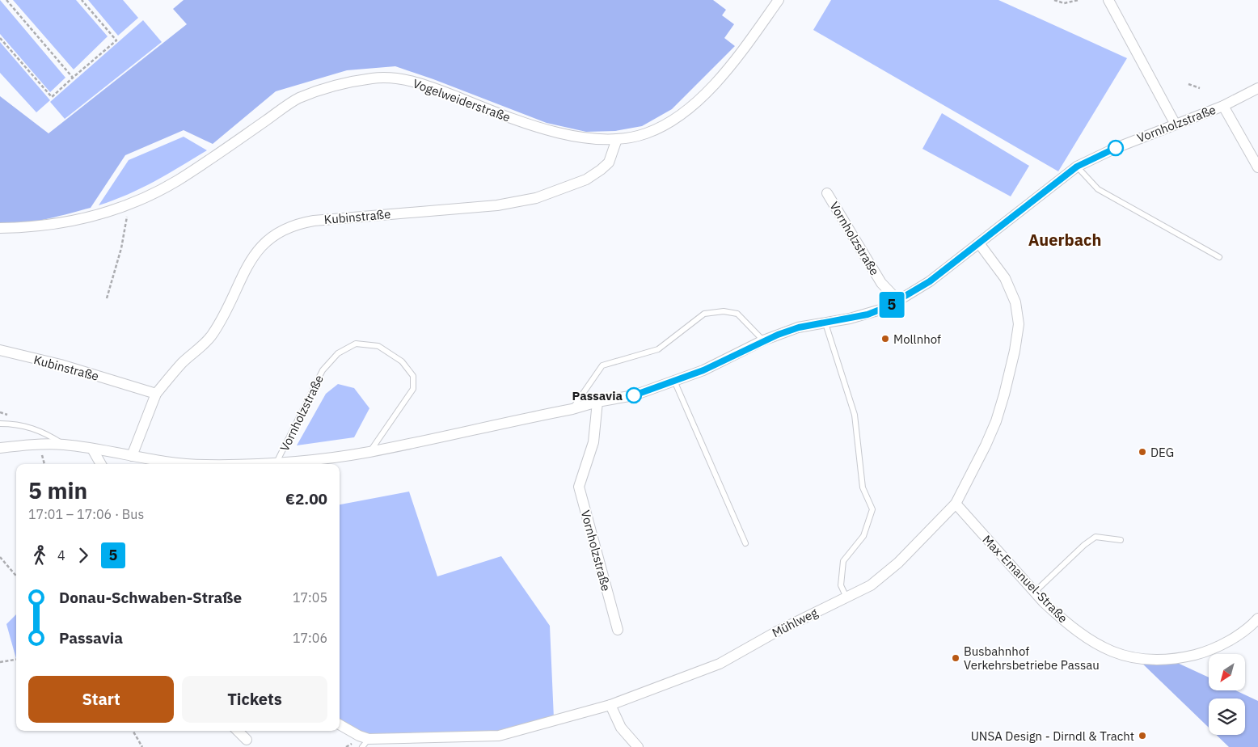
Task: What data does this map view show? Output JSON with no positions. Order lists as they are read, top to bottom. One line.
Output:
{"streets":{"street":["Vogelweiderstraße","Vornholzstraße","Kubinstraße","Max-Emanuel-Straße","Mühlweg"]},"crossings":[["Vogelweiderstraße","Kubinstraße"],["Vornholzstraße","Kubinstraße"],["Vornholzstraße","Mühlweg"],["Max-Emanuel-Straße","Mühlweg"]],"districts":["Auerbach"],"places":["Mollnhof","Passavia","DEG","Busbahnhof Verkehrsbetriebe Passau","UNSA Design - Dirndl & Tracht"],"lines":["bus line 5"],"north":"bottom left","page":{"on_map":"5","heading":["5 min","17:01 – 17:06 · Bus","€2.00"],"legs":["4","5"],"list":[{"name":"Donau-Schwaben-Straße","value":"17:05"},{"name":"Passavia","value":"17:06"}],"buttons":["Start","Tickets"]}}
